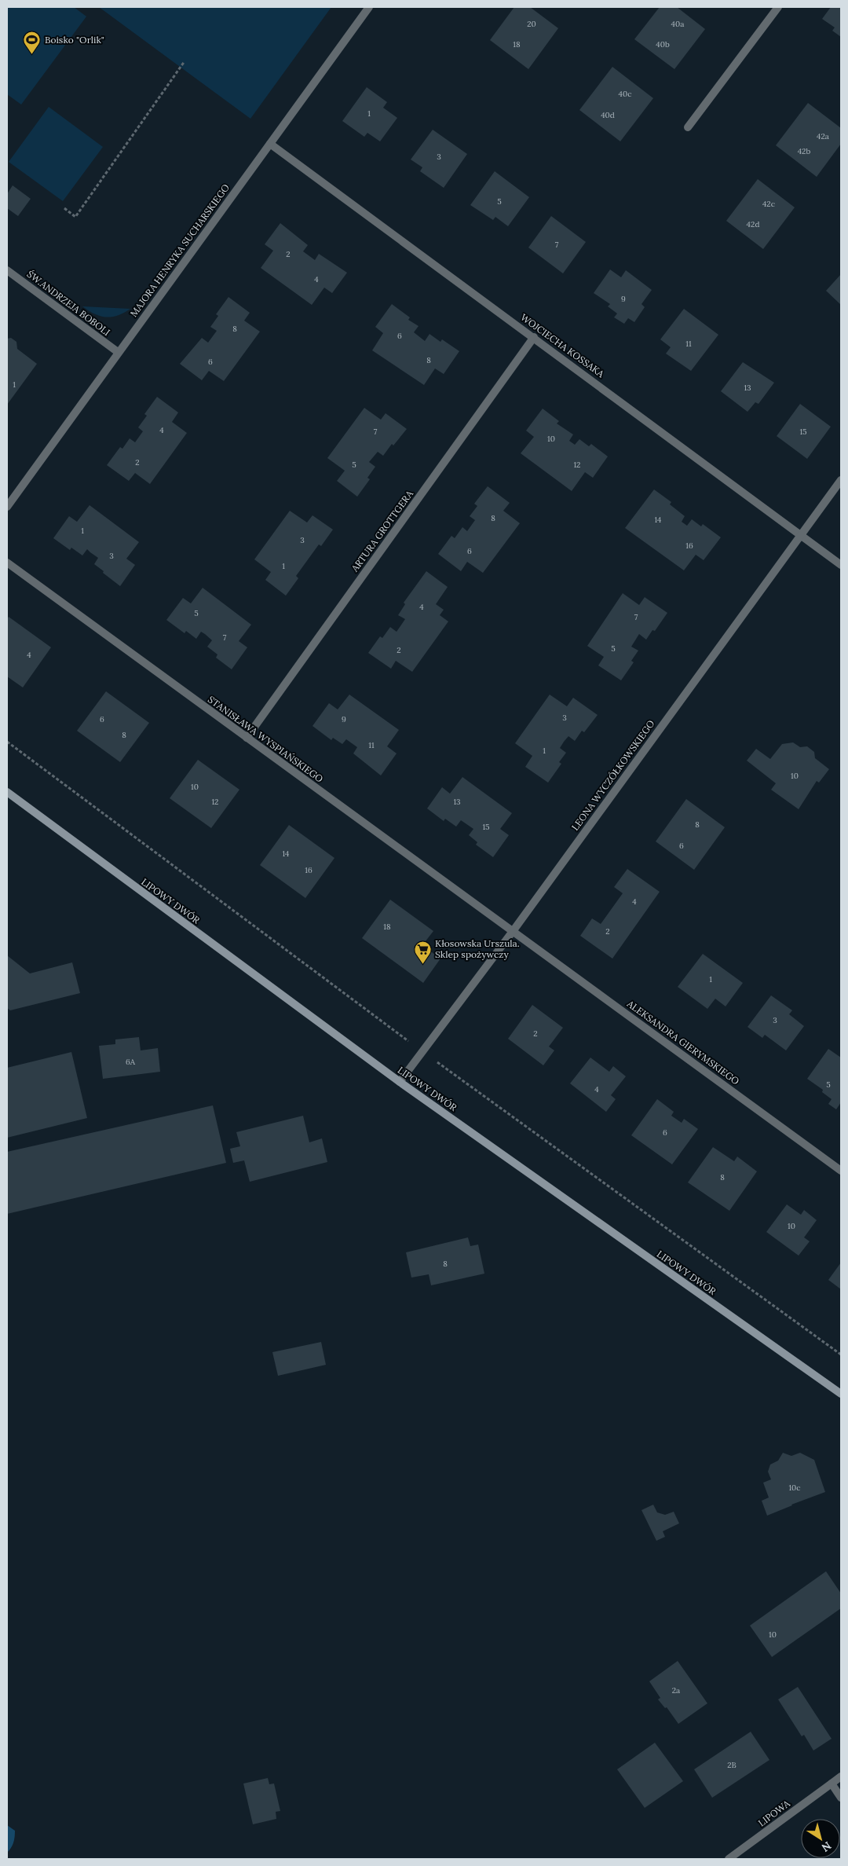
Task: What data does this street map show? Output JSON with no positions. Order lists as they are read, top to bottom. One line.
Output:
{"streets":{"street":["MAJORA HENRYKA SUCHARSKIEGO","ŚW.ANDRZEJA BOBOLI","WOJCIECHA KOSSAKA","ARTURA GROTTGERA","STANISŁAWA WYSPIAŃSKIEGO","LEONA WYCZÓŁKOWSKIEGO","LIPOWY DWÓR","ALEKSANDRA GIERYMSKIEGO","LIPOWA"]},"crossings":[["MAJORA HENRYKA SUCHARSKIEGO","ŚW.ANDRZEJA BOBOLI"],["MAJORA HENRYKA SUCHARSKIEGO","WOJCIECHA KOSSAKA"],["WOJCIECHA KOSSAKA","ARTURA GROTTGERA"],["WOJCIECHA KOSSAKA","LEONA WYCZÓŁKOWSKIEGO"],["ARTURA GROTTGERA","STANISŁAWA WYSPIAŃSKIEGO"],["STANISŁAWA WYSPIAŃSKIEGO","LEONA WYCZÓŁKOWSKIEGO"],["STANISŁAWA WYSPIAŃSKIEGO","ALEKSANDRA GIERYMSKIEGO"],["LEONA WYCZÓŁKOWSKIEGO","LIPOWY DWÓR"],["LEONA WYCZÓŁKOWSKIEGO","ALEKSANDRA GIERYMSKIEGO"]],"places":{"sports":["Boisko \"Orlik\""],"supermarket":["Kłosowska Urszula. Sklep spożywczy"]},"house_numbers":["20","40a","18","40b","40c","1","40d","42a","42b","3","5","42c","42d","7","2","4","9","8","6","11","8","6","1","13","4","7","15","10","2","5","12","8","14","1","3","16","6","3","1","4","5","7","7","5","2","4","3","6","9","8","11","1","10","10","12","13","8","15","6","14","16","4","18","2","1","3","2","6A","5","4","6","8","10","8","10c","10","2a","2B"],"north":"bottom right"}
